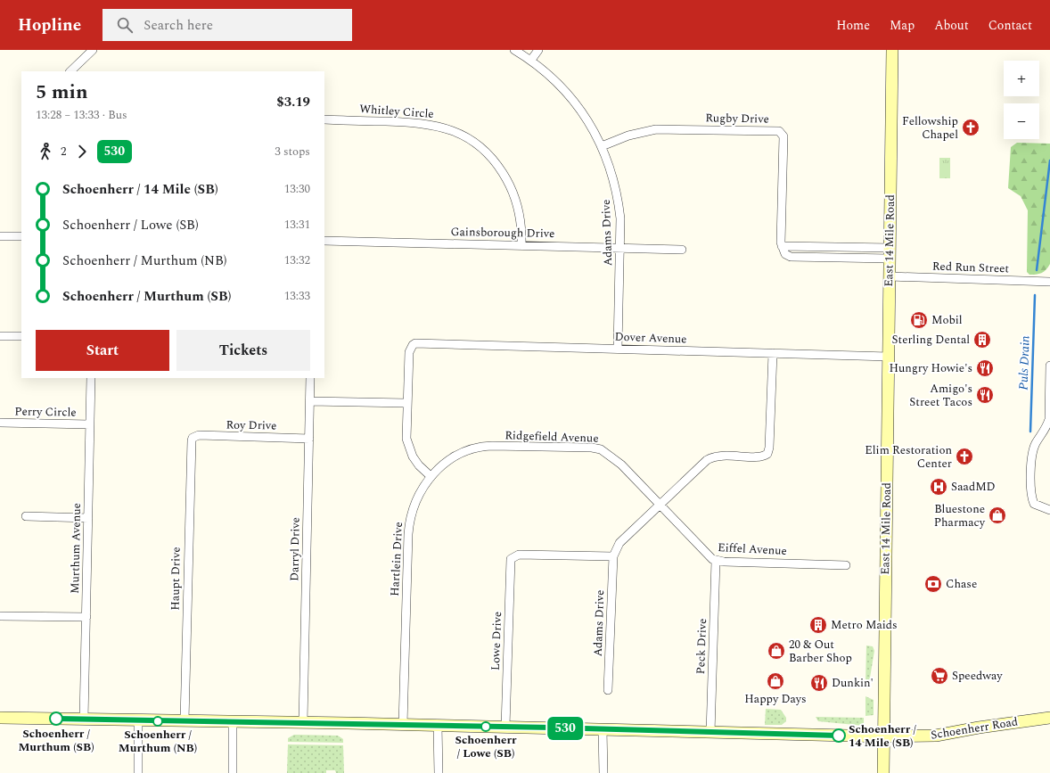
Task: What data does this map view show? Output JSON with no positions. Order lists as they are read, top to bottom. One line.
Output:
{"streets":{"main road":["East 14 Mile Road","Schoenherr Road"],"street":["Whitley Circle","Rugby Drive","Gainsborough Drive","Adams Drive","Red Run Street","Dover Avenue","Perry Circle","Roy Drive","Ridgefield Avenue","Murthum Avenue","Darryl Drive","Eiffel Avenue","Hartlein Drive","Haupt Drive","Lowe Drive","Peck Drive"]},"crossings":[["Whitley Circle","Gainsborough Drive"],["Rugby Drive","Adams Drive"],["Rugby Drive","East 14 Mile Road"],["Gainsborough Drive","Adams Drive"],["Adams Drive","Dover Avenue"],["Adams Drive","Lowe Drive"],["East 14 Mile Road","Red Run Street"],["East 14 Mile Road","Dover Avenue"],["East 14 Mile Road","Schoenherr Road"],["Perry Circle","Murthum Avenue"],["Roy Drive","Darryl Drive"],["Roy Drive","Haupt Drive"],["Ridgefield Avenue","Eiffel Avenue"],["Ridgefield Avenue","Hartlein Drive"],["Murthum Avenue","Schoenherr Road"],["Darryl Drive","Schoenherr Road"],["Eiffel Avenue","Peck Drive"],["Hartlein Drive","Schoenherr Road"],["Haupt Drive","Schoenherr Road"],["Lowe Drive","Schoenherr Road"],["Peck Drive","Schoenherr Road"]],"water":["Puls Drain"],"places":{"church":["Fellowship Chapel","Elim Restoration Center"],"fuel station":["Mobil"],"building":["Sterling Dental","Metro Maids"],"restaurant":["Hungry Howie's","Amigo's Street Tacos","Dunkin'"],"hospital":["SaadMD"],"shop":["Bluestone Pharmacy","20 & Out Barber Shop","Happy Days"],"bank":["Chase"],"supermarket":["Speedway"],"other":["Schoenherr / Murthum (SB)","Schoenherr / Murthum (NB)","Schoenherr / Lowe (SB)","Schoenherr / 14 Mile (SB)"]},"lines":["bus line 530"],"page":{"header":"Hopline","search":"Search here","nav":["Home","Map","About","Contact"],"on_map":"530","map_buttons":["+","−"],"heading":["5 min","13:28 – 13:33 · Bus","$3.19"],"legs":["2","530","3 stops"],"list":[{"name":"Schoenherr / 14 Mile (SB)","value":"13:30"},{"name":"Schoenherr / Lowe (SB)","value":"13:31"},{"name":"Schoenherr / Murthum (NB)","value":"13:32"},{"name":"Schoenherr / Murthum (SB)","value":"13:33"}],"buttons":["Start","Tickets"]}}
